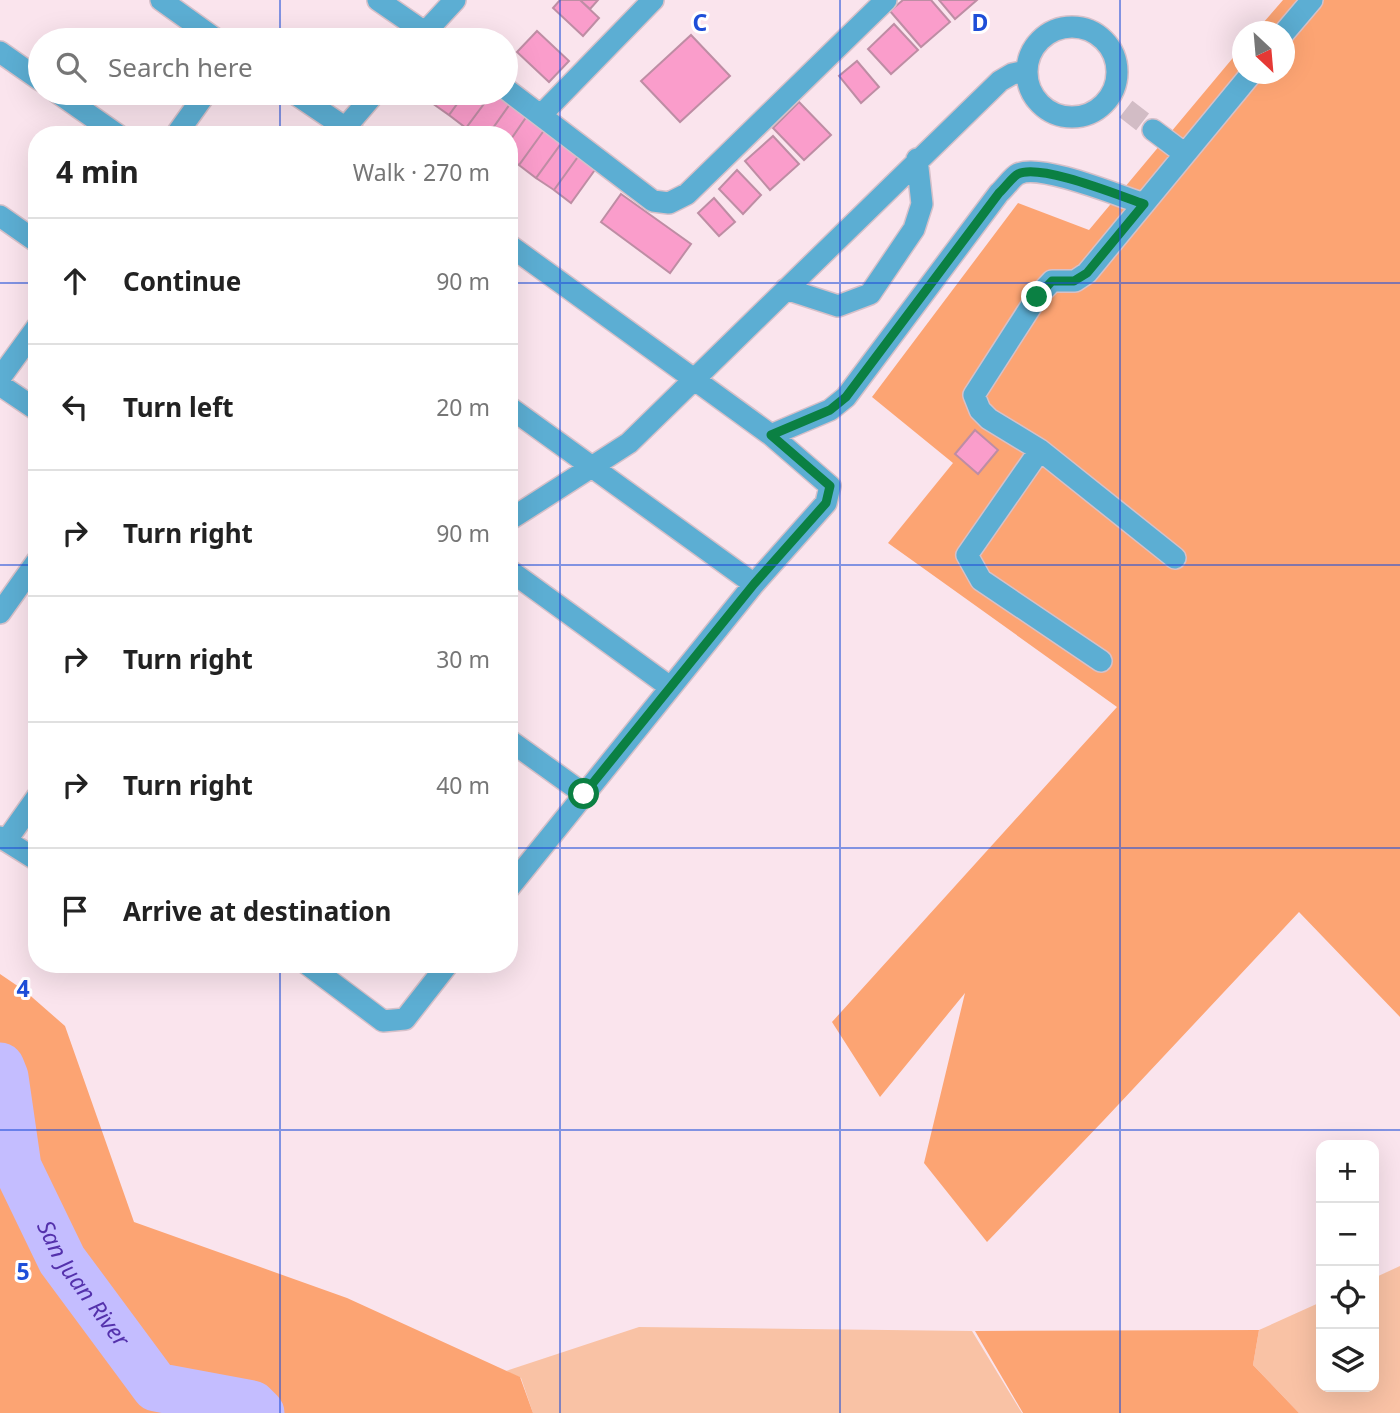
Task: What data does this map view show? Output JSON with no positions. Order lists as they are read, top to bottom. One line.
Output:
{"water":["San Juan River"],"north":"bottom right","page":{"search":"Search here","heading":["4 min","Walk · 270 m"],"list":[["Continue","90 m"],["Turn left","20 m"],["Turn right","90 m"],["Turn right","30 m"],["Turn right","40 m"],"Arrive at destination"],"map_buttons":["+","−"]},"grid":{"columns":["C","D"],"rows":["4","5"]}}
